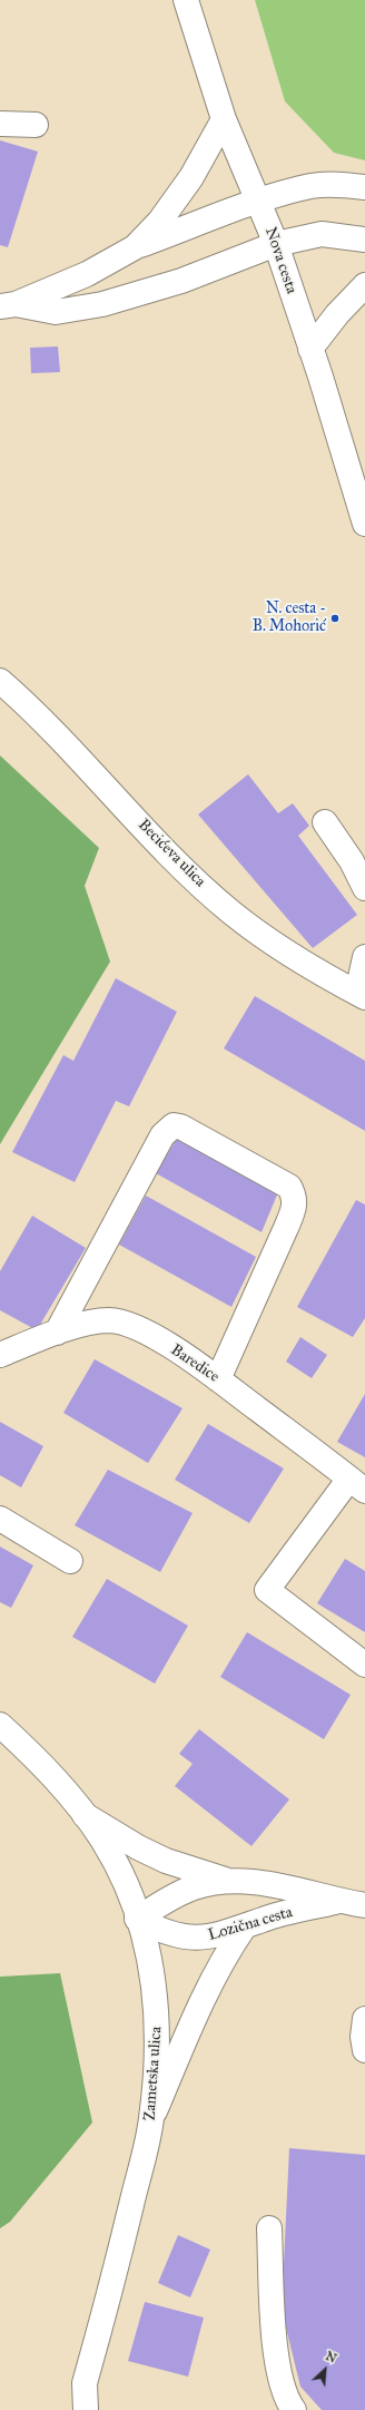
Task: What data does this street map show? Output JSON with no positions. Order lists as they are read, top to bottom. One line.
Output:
{"streets":{"street":["Nova cesta","Becićeva ulica","Baredice","Lozična cesta","Zametska ulica"]},"crossings":[["Lozična cesta","Zametska ulica"]],"places":["N. cesta - B. Mohorić"],"north":"top right"}
